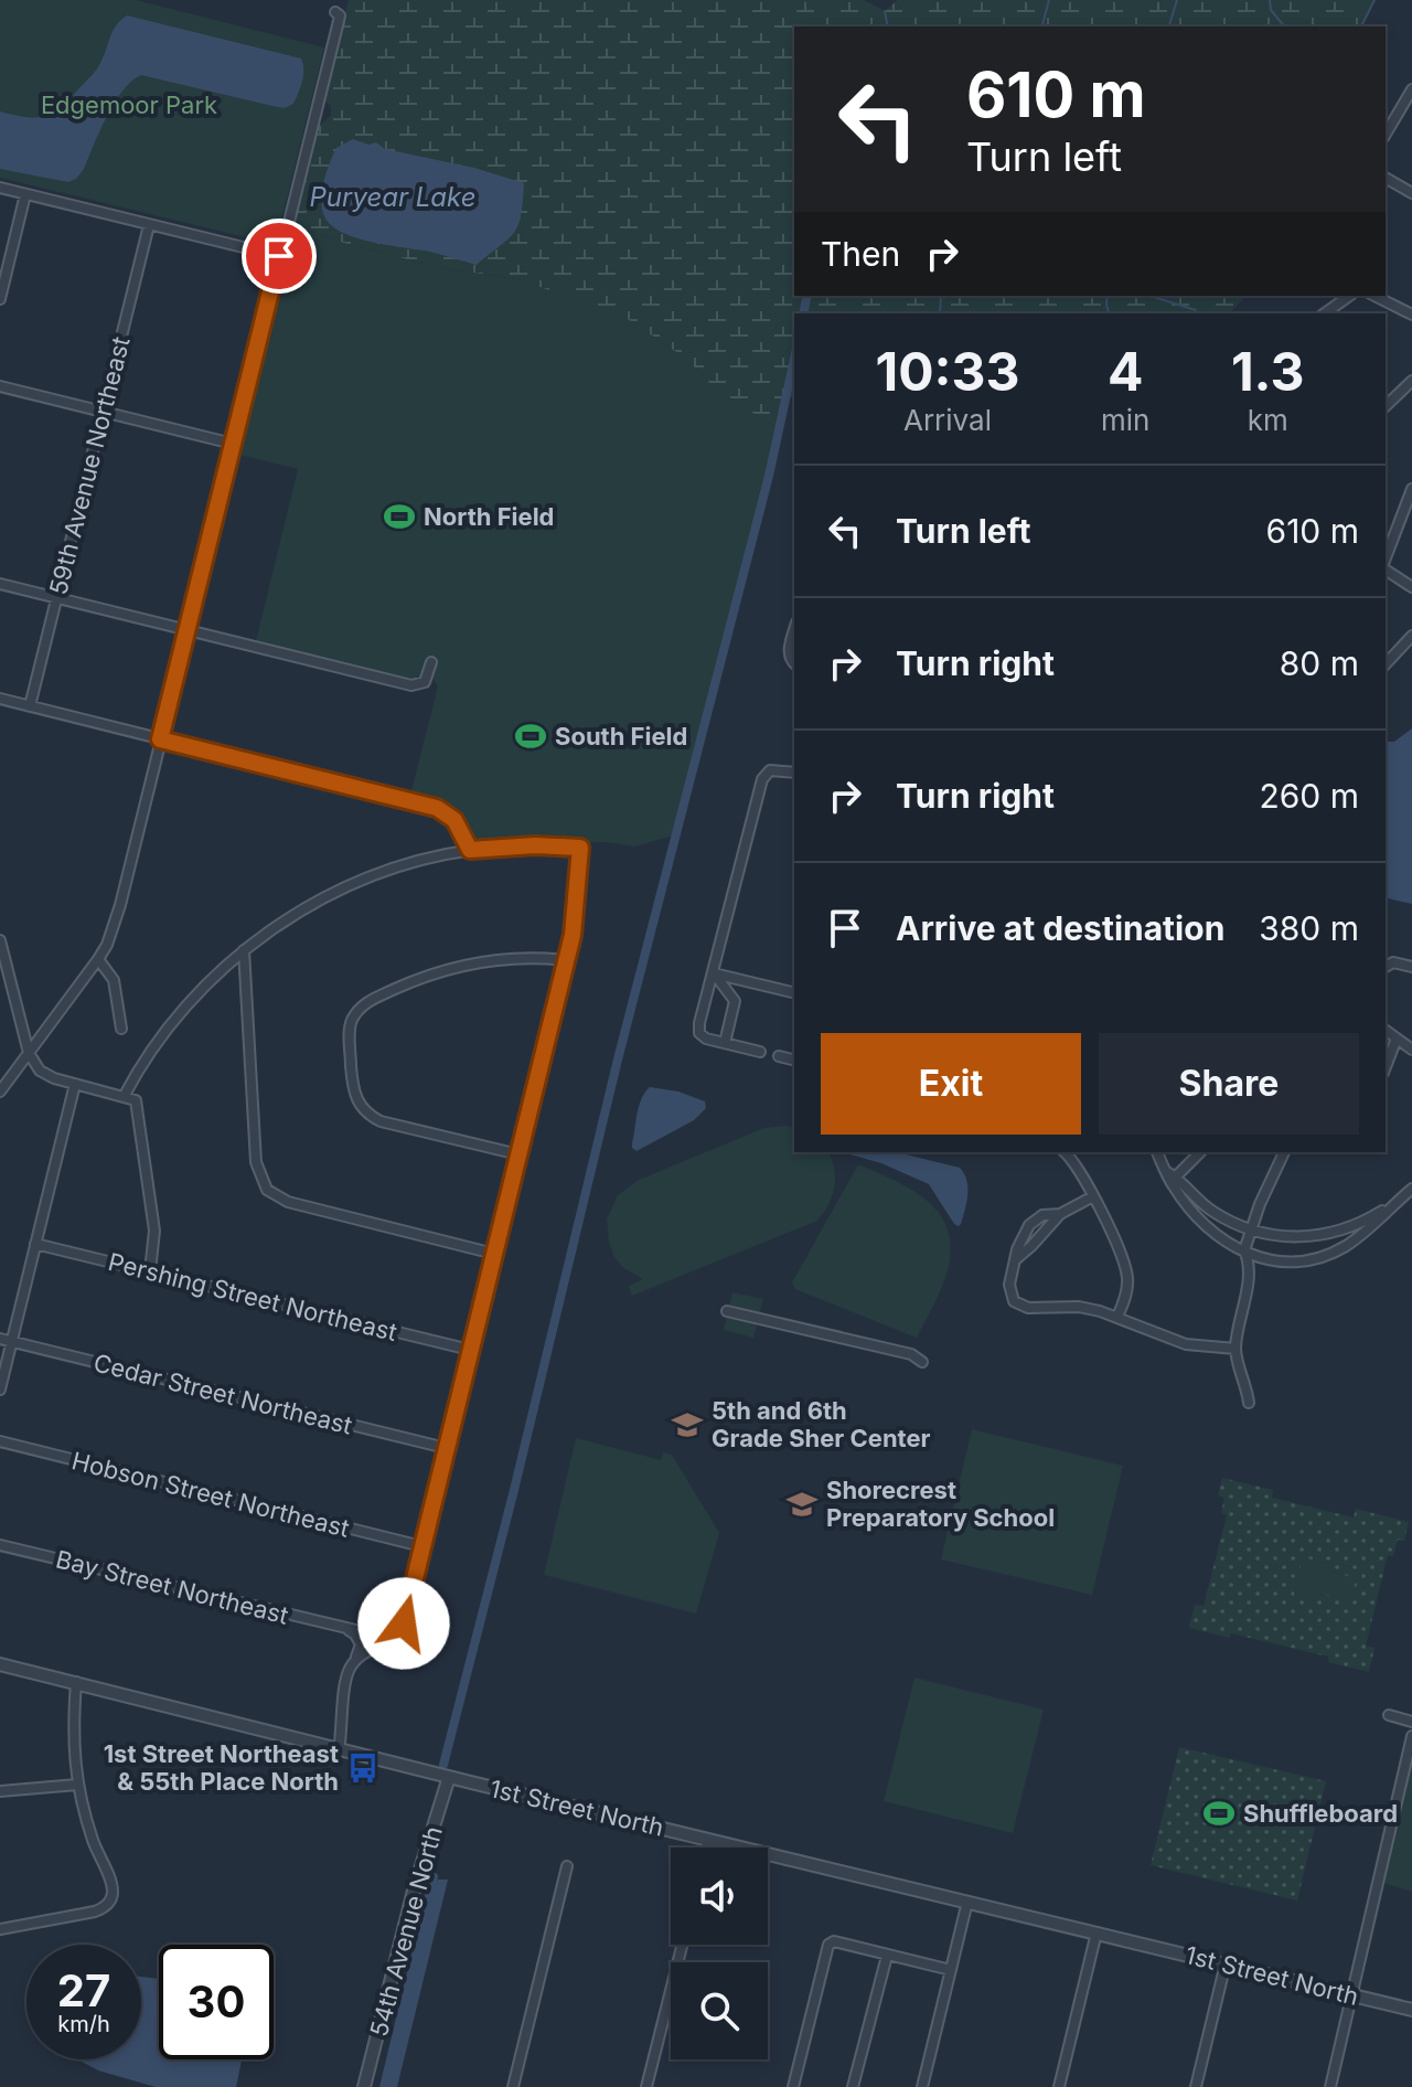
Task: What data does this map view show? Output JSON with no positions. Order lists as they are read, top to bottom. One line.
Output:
{"streets":{"street":["59th Avenue Northeast","Pershing Street Northeast","Cedar Street Northeast","Hobson Street Northeast","Bay Street Northeast","1st Street North","54th Avenue North"]},"crossings":[["1st Street North","54th Avenue North"]],"water":["Puryear Lake"],"parks":["Edgemoor Park"],"places":{"sports":["North Field","South Field","Shuffleboard"],"school or university":["5th and 6th Grade Sher Center","Shorecrest Preparatory School"],"bus stop":["1st Street Northeast & 55th Place North"]},"page":{"turn":["610 m","Turn left"],"then":"Then","eta":["10:33","Arrival","4","min","1.3","km"],"list":[{"name":"Turn left","value":"610 m"},{"name":"Turn right","value":"80 m"},{"name":"Turn right","value":"260 m"},{"name":"Arrive at destination","value":"380 m"}],"buttons":["Exit","Share"],"speed":"27 km/h","limit":"30"}}
